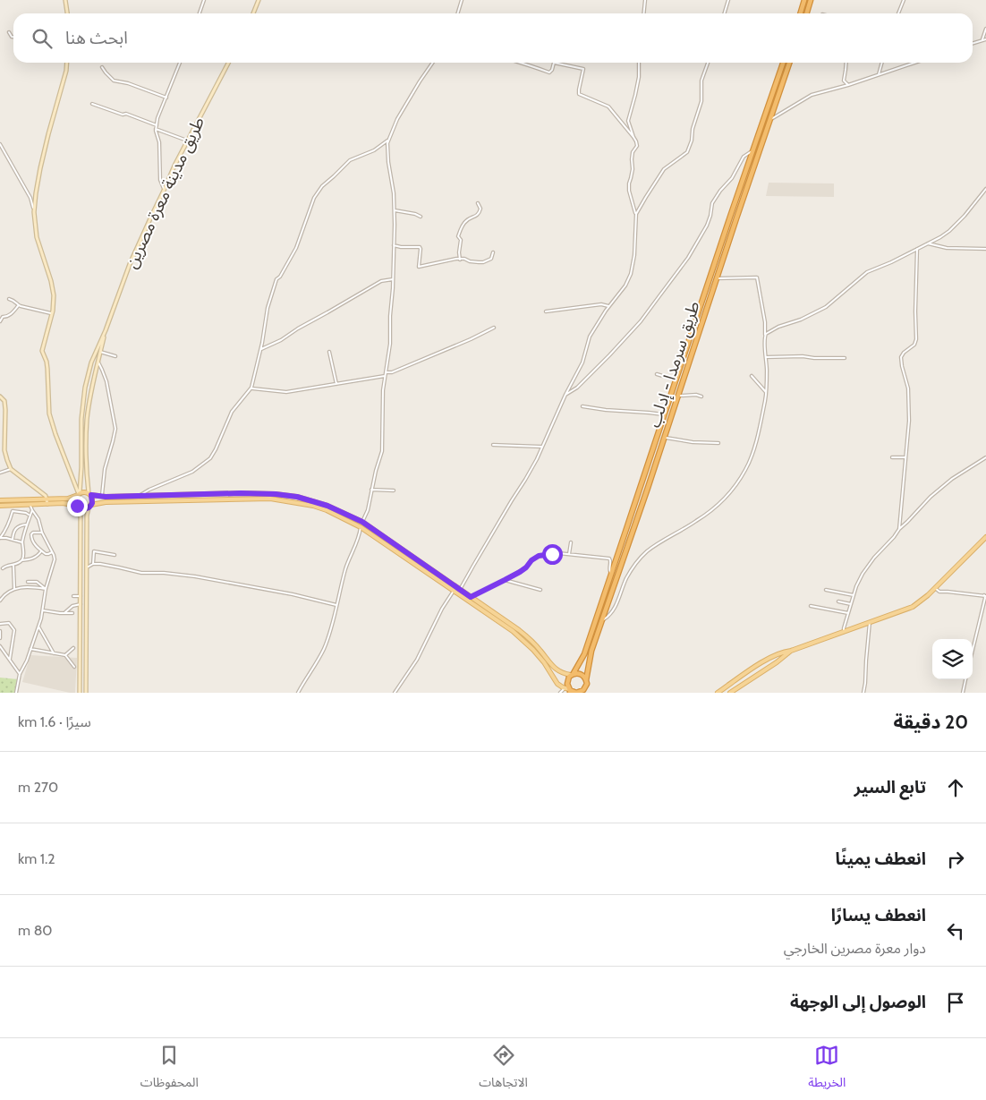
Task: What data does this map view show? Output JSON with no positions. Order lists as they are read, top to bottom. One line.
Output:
{"streets":{"highway":["طريق سرمدا - إدلب"],"main road":["طريق مدينة معرة مصرين"]},"page":{"search":"ابحث هنا","heading":["20 دقيقة","سيرًا · 1.6 km"],"list":[["تابع السير","270 m"],["انعطف يمينًا","1.2 km"],["انعطف يسارًا","دوار معرة مصرين الخارجي","80 m"],"الوصول إلى الوجهة"],"nav":["الخريطة","الاتجاهات","المحفوظات"]}}
